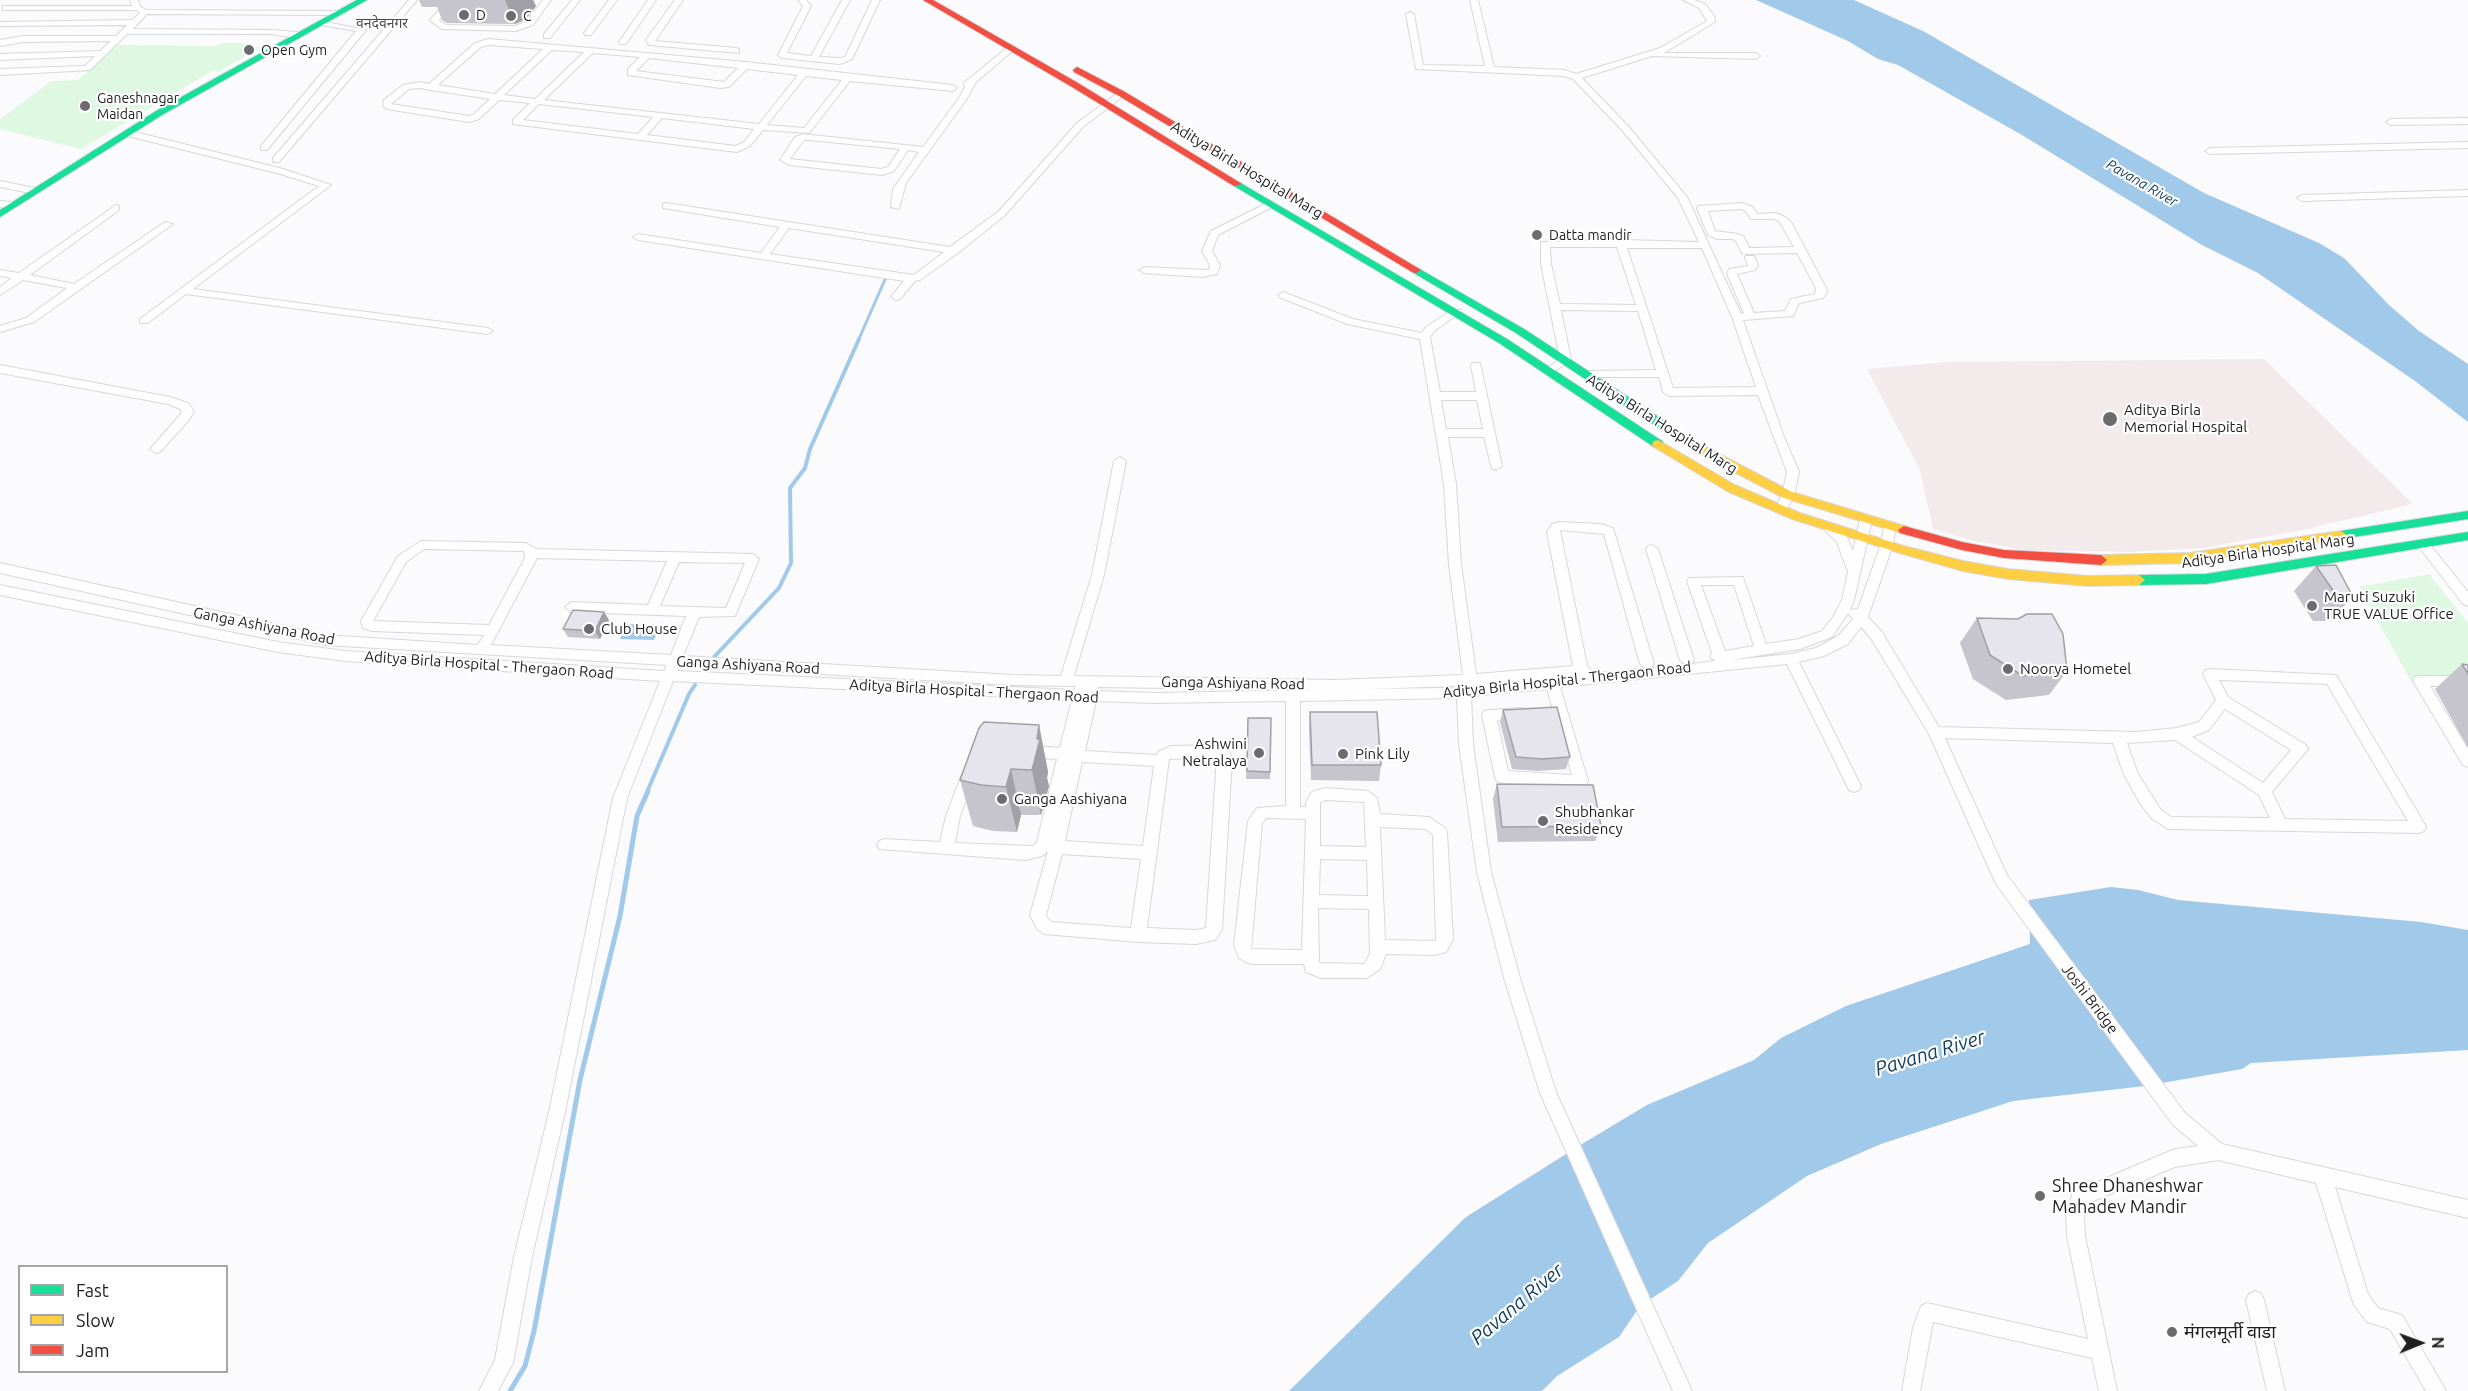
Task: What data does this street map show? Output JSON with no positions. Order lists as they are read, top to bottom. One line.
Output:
{"streets":{"main road":["Aditya Birla Hospital Marg"],"street":["Ganga Ashiyana Road","Aditya Birla Hospital - Thergaon Road","Joshi Bridge"]},"crossings":[["Aditya Birla Hospital Marg","Ganga Ashiyana Road"],["Aditya Birla Hospital Marg","Aditya Birla Hospital - Thergaon Road"],["Ganga Ashiyana Road","Aditya Birla Hospital - Thergaon Road"],["Ganga Ashiyana Road","Joshi Bridge"],["Aditya Birla Hospital - Thergaon Road","Joshi Bridge"]],"districts":["वनदेवनगर"],"water":["Pavana River"],"places":["D","C","Open Gym","Ganeshnagar Maidan","Datta mandir","Aditya Birla Memorial Hospital","Maruti Suzuki TRUE VALUE Office","Club House","Noorya Hometel","Ashwini Netralaya","Pink Lily","Ganga Aashiyana","Shubhankar Residency","Shree Dhaneshwar Mahadev Mandir","मंगलमूर्ती वाडा"],"legend":["Fast","Slow","Jam"],"north":"right"}
